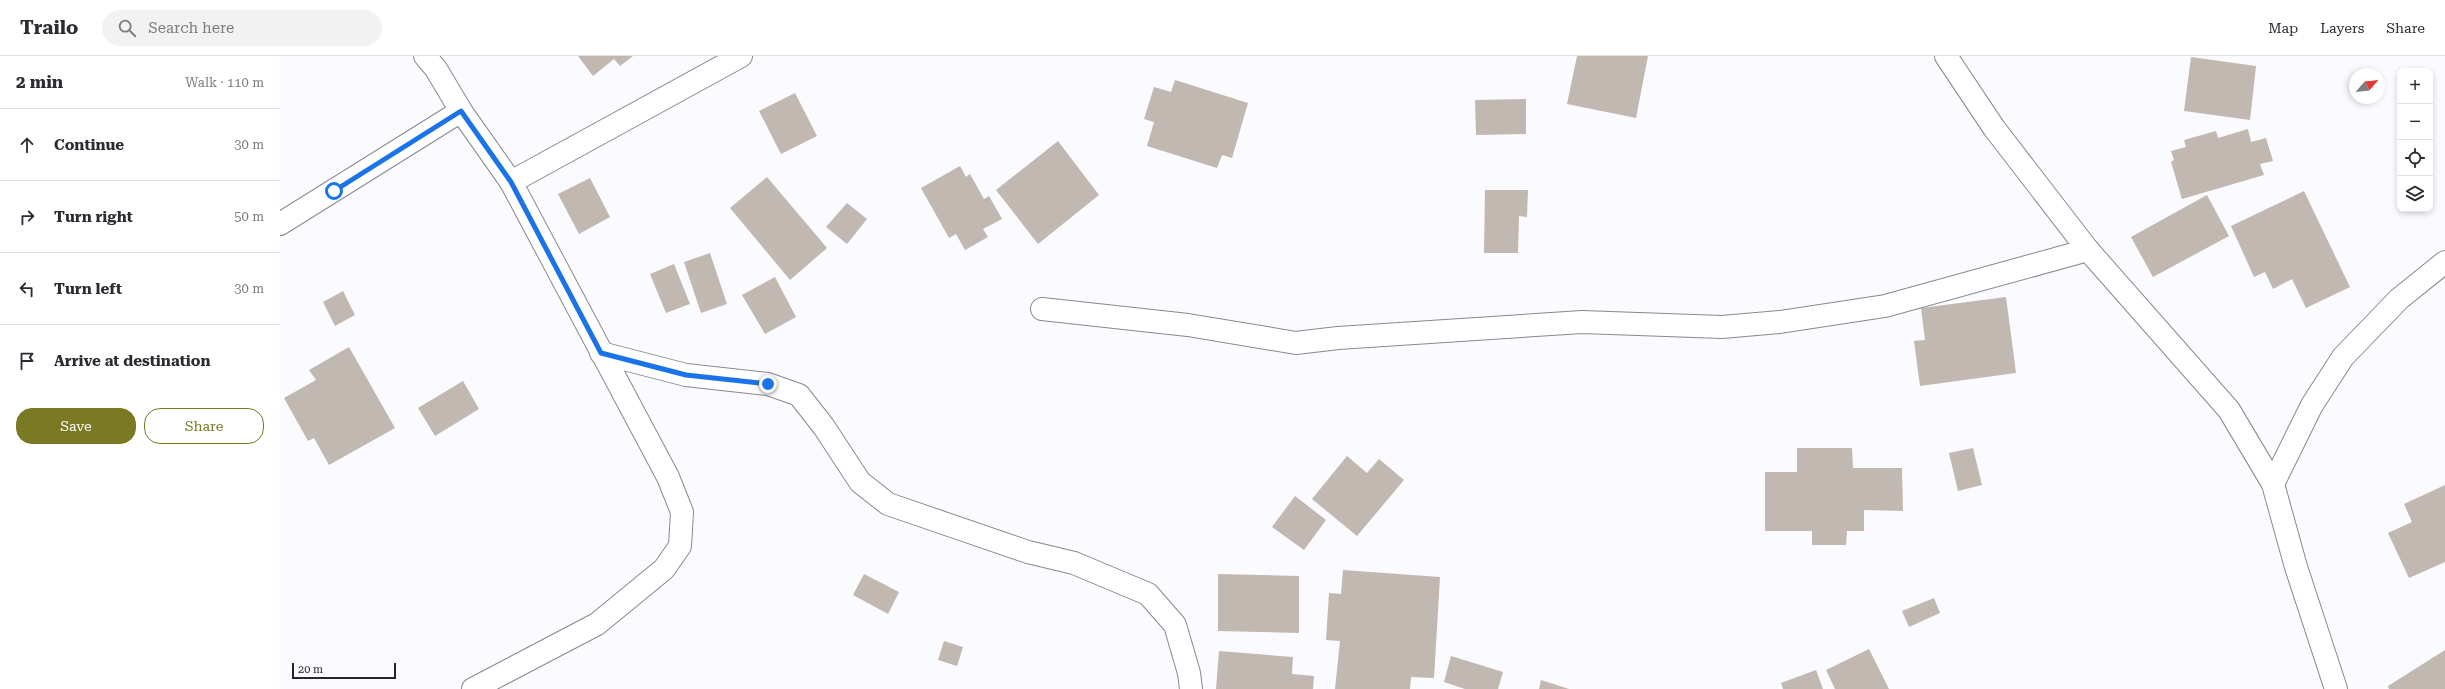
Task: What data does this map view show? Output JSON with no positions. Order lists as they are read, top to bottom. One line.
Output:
{"scale_bar":"20 m","north":"top right","page":{"header":"Trailo","search":"Search here","nav":["Map","Layers","Share"],"heading":["2 min","Walk · 110 m"],"map_buttons":["+","−"],"list":[["Continue","30 m"],["Turn right","50 m"],["Turn left","30 m"],"Arrive at destination"],"buttons":["Save","Share"],"scale":"20 m"}}
